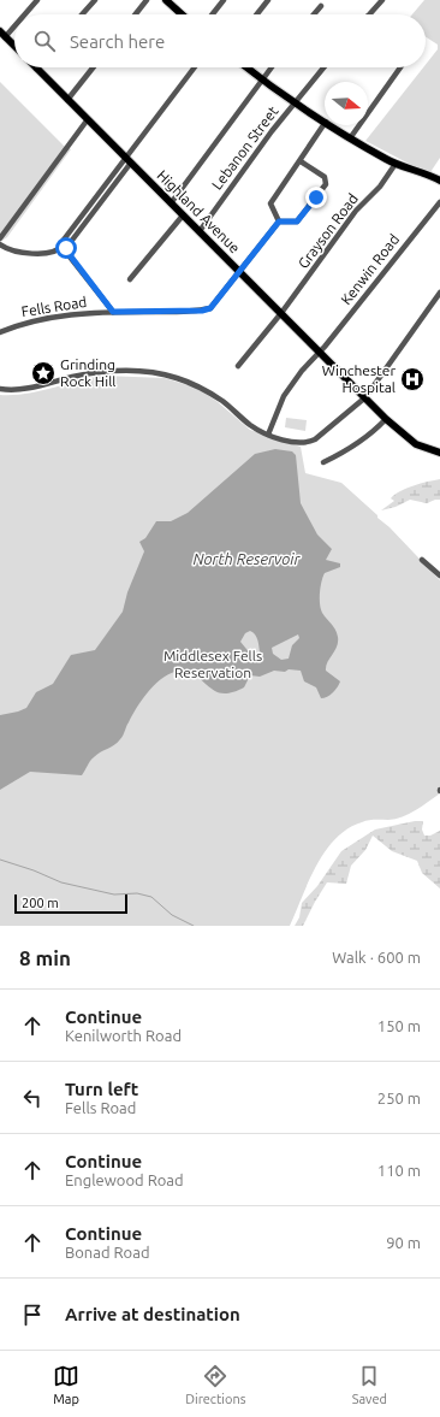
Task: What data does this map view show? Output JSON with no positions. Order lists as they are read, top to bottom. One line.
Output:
{"streets":{"main road":["Highland Avenue"],"street":["Lebanon Street","Grayson Road","Kenwin Road","Fells Road"]},"crossings":[["Lebanon Street","Highland Avenue"],["Highland Avenue","Grayson Road"],["Highland Avenue","Kenwin Road"],["Highland Avenue","Fells Road"]],"water":["North Reservoir"],"parks":["Middlesex Fells Reservation"],"places":{"place":["Grinding Rock Hill"],"hospital":["Winchester Hospital"]},"scale_bar":"200 m","north":"right","page":{"search":"Search here","scale":"200 m","heading":["8 min","Walk · 600 m"],"list":[["Continue","Kenilworth Road","150 m"],["Turn left","Fells Road","250 m"],["Continue","Englewood Road","110 m"],["Continue","Bonad Road","90 m"],"Arrive at destination"],"nav":["Map","Directions","Saved"]}}
